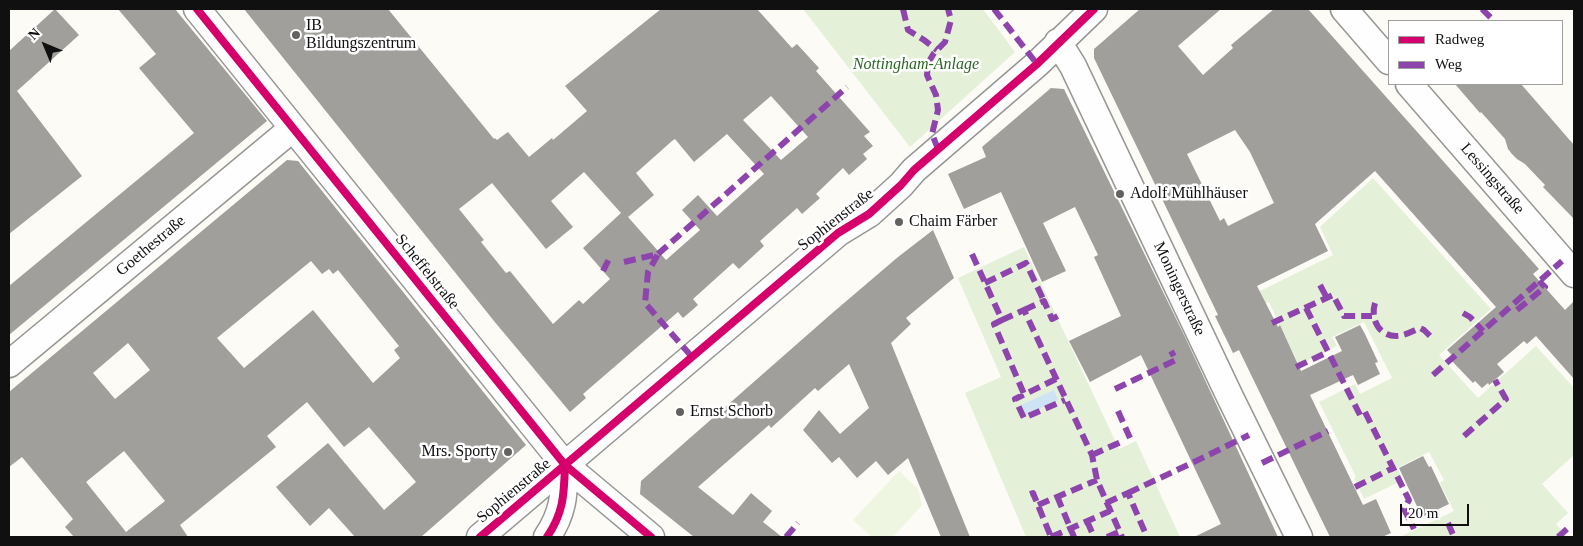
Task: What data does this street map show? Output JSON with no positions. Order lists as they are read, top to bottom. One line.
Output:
{"streets":{"street":["Lessingstraße","Sophienstraße","Goethestraße","Scheffelstraße","Moningerstraße"]},"crossings":[["Sophienstraße","Scheffelstraße"],["Sophienstraße","Moningerstraße"],["Goethestraße","Scheffelstraße"]],"parks":["Nottingham-Anlage"],"places":["IB Bildungszentrum","Adolf Mühlhäuser","Chaim Färber","Ernst Schorb","Mrs. Sporty"],"legend":["Radweg","Weg"],"scale_bar":"20 m","north":"top left"}
